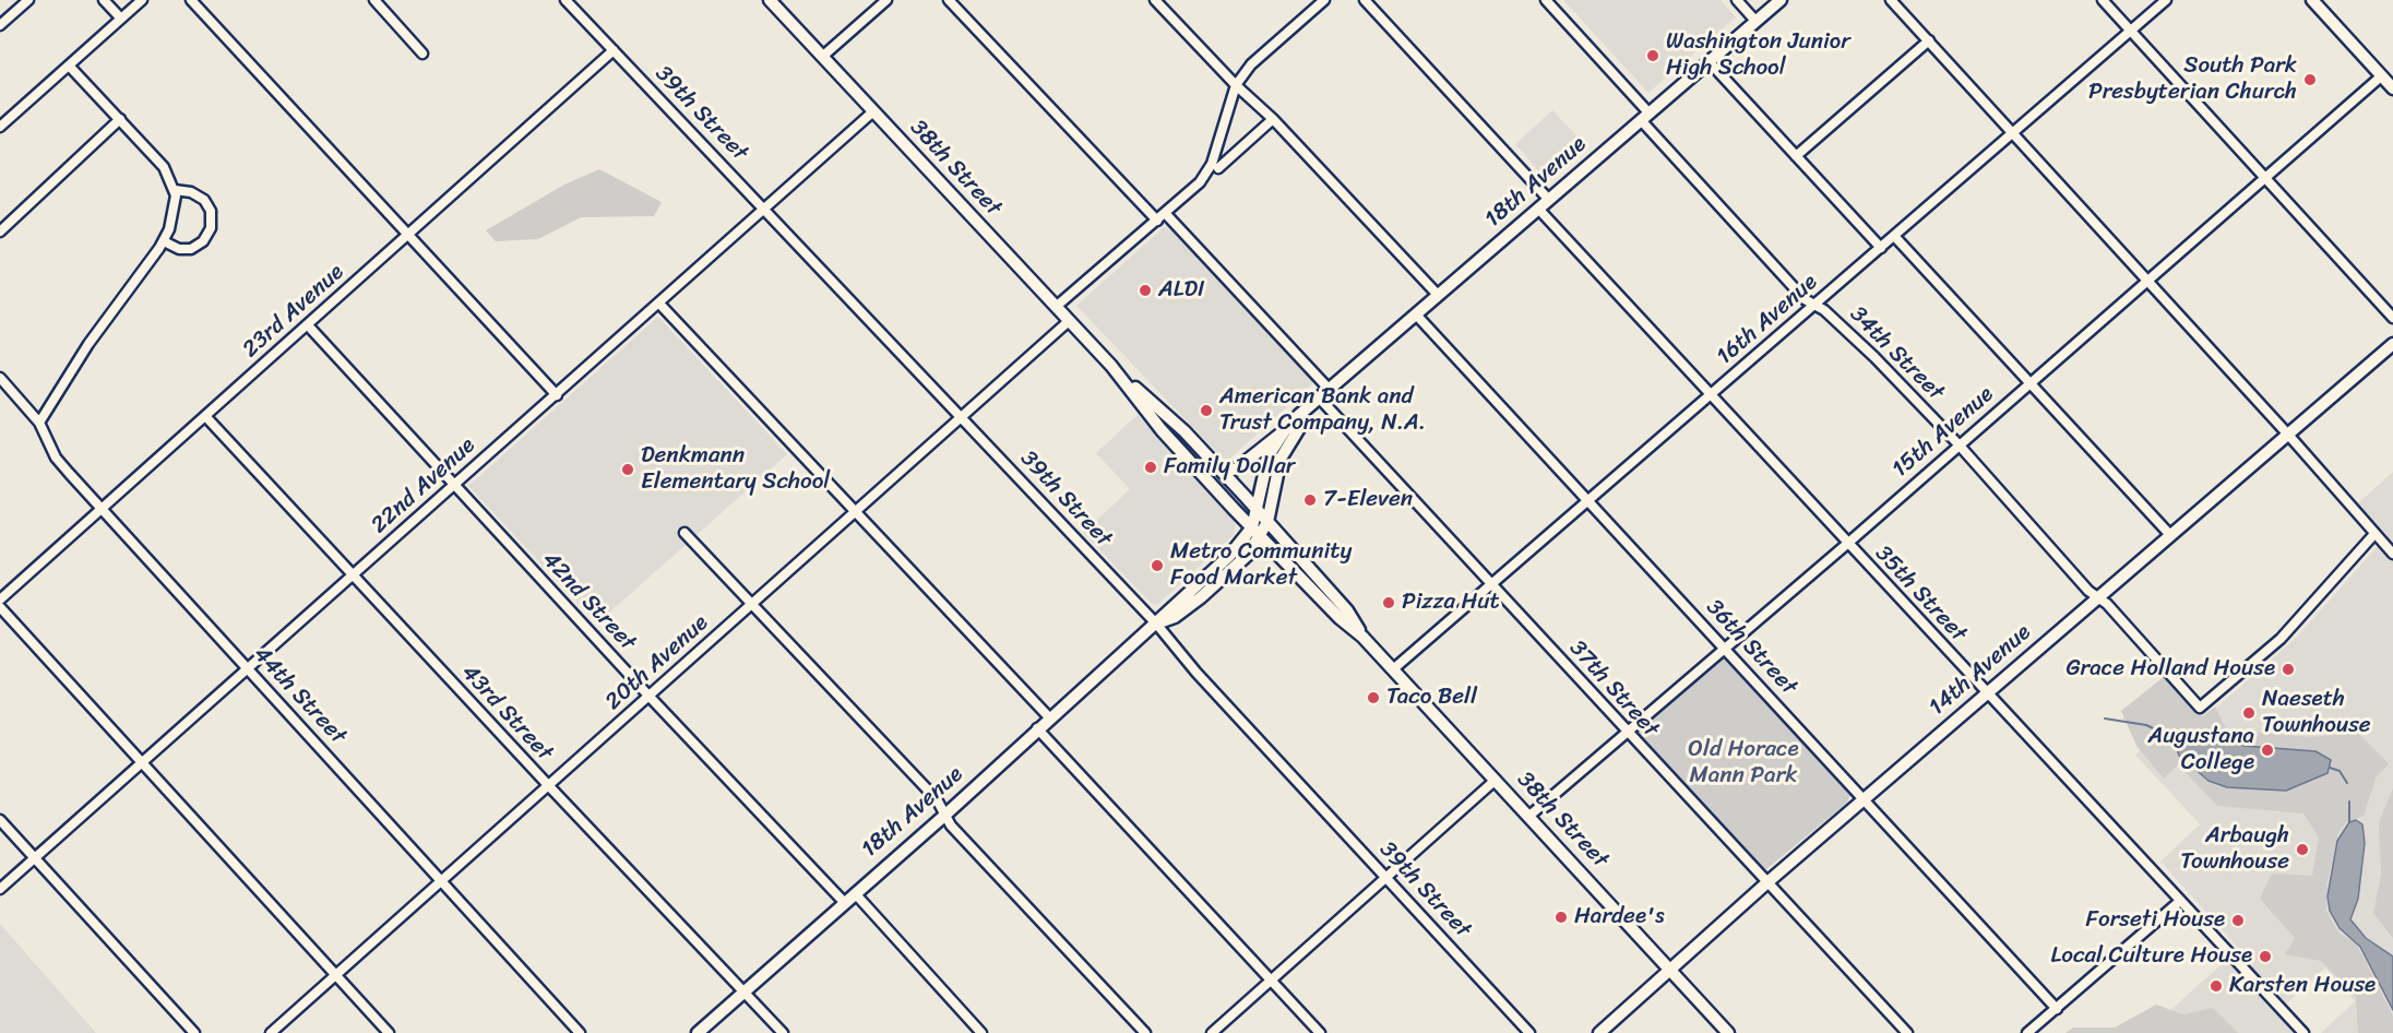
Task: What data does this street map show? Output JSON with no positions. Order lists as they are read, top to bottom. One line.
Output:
{"streets":{"street":["39th Street","38th Street","18th Avenue","23rd Avenue","16th Avenue","34th Street","15th Avenue","22nd Avenue","35th Street","42nd Street","36th Street","20th Avenue","14th Avenue","37th Street","44th Street","43rd Street"]},"crossings":[["39th Street","18th Avenue"],["39th Street","23rd Avenue"],["39th Street","22nd Avenue"],["39th Street","20th Avenue"],["38th Street","18th Avenue"],["38th Street","16th Avenue"],["38th Street","15th Avenue"],["38th Street","22nd Avenue"],["38th Street","20th Avenue"],["38th Street","14th Avenue"],["18th Avenue","34th Street"],["18th Avenue","35th Street"],["18th Avenue","42nd Street"],["18th Avenue","36th Street"],["18th Avenue","37th Street"],["18th Avenue","43rd Street"],["23rd Avenue","42nd Street"],["23rd Avenue","44th Street"],["23rd Avenue","43rd Street"],["16th Avenue","34th Street"],["16th Avenue","35th Street"],["16th Avenue","36th Street"],["16th Avenue","37th Street"],["34th Street","15th Avenue"],["34th Street","14th Avenue"],["15th Avenue","35th Street"],["15th Avenue","36th Street"],["15th Avenue","37th Street"],["22nd Avenue","42nd Street"],["22nd Avenue","44th Street"],["22nd Avenue","43rd Street"],["35th Street","14th Avenue"],["42nd Street","20th Avenue"],["36th Street","14th Avenue"],["20th Avenue","44th Street"],["20th Avenue","43rd Street"],["14th Avenue","37th Street"]],"parks":["Old Horace Mann Park"],"places":["Washington Junior High School","South Park Presbyterian Church","ALDI","American Bank and Trust Company, N.A.","Family Dollar","Denkmann Elementary School","7-Eleven","Metro Community Food Market","Pizza Hut","Grace Holland House","Taco Bell","Naeseth Townhouse","Augustana College","Arbaugh Townhouse","Hardee's","Forseti House","Local Culture House","Karsten House"]}
